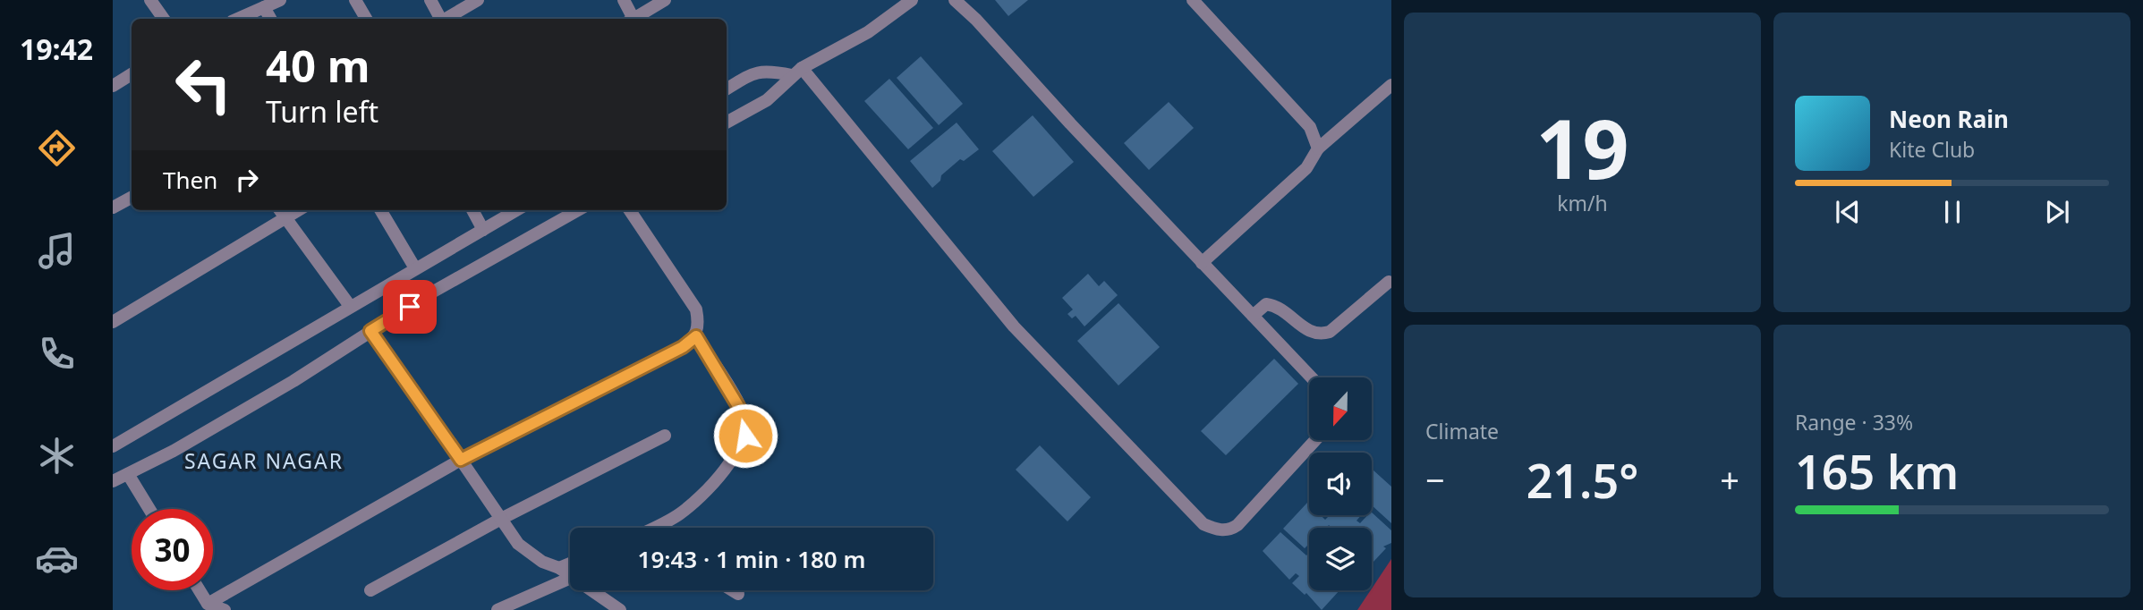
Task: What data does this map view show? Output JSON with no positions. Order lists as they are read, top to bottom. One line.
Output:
{"districts":["SAGAR NAGAR"],"north":"bottom","page":{"tabs":"19:42","tile":[["19","km/h"],"Climate",["Range · 33%","165 km"]],"turn":["40 m","Turn left"],"song":["Neon Rain","Kite Club"],"then":"Then","heat":["−","21.5°","+"],"limit":"30","trip":"19:43 · 1 min · 180 m"}}
